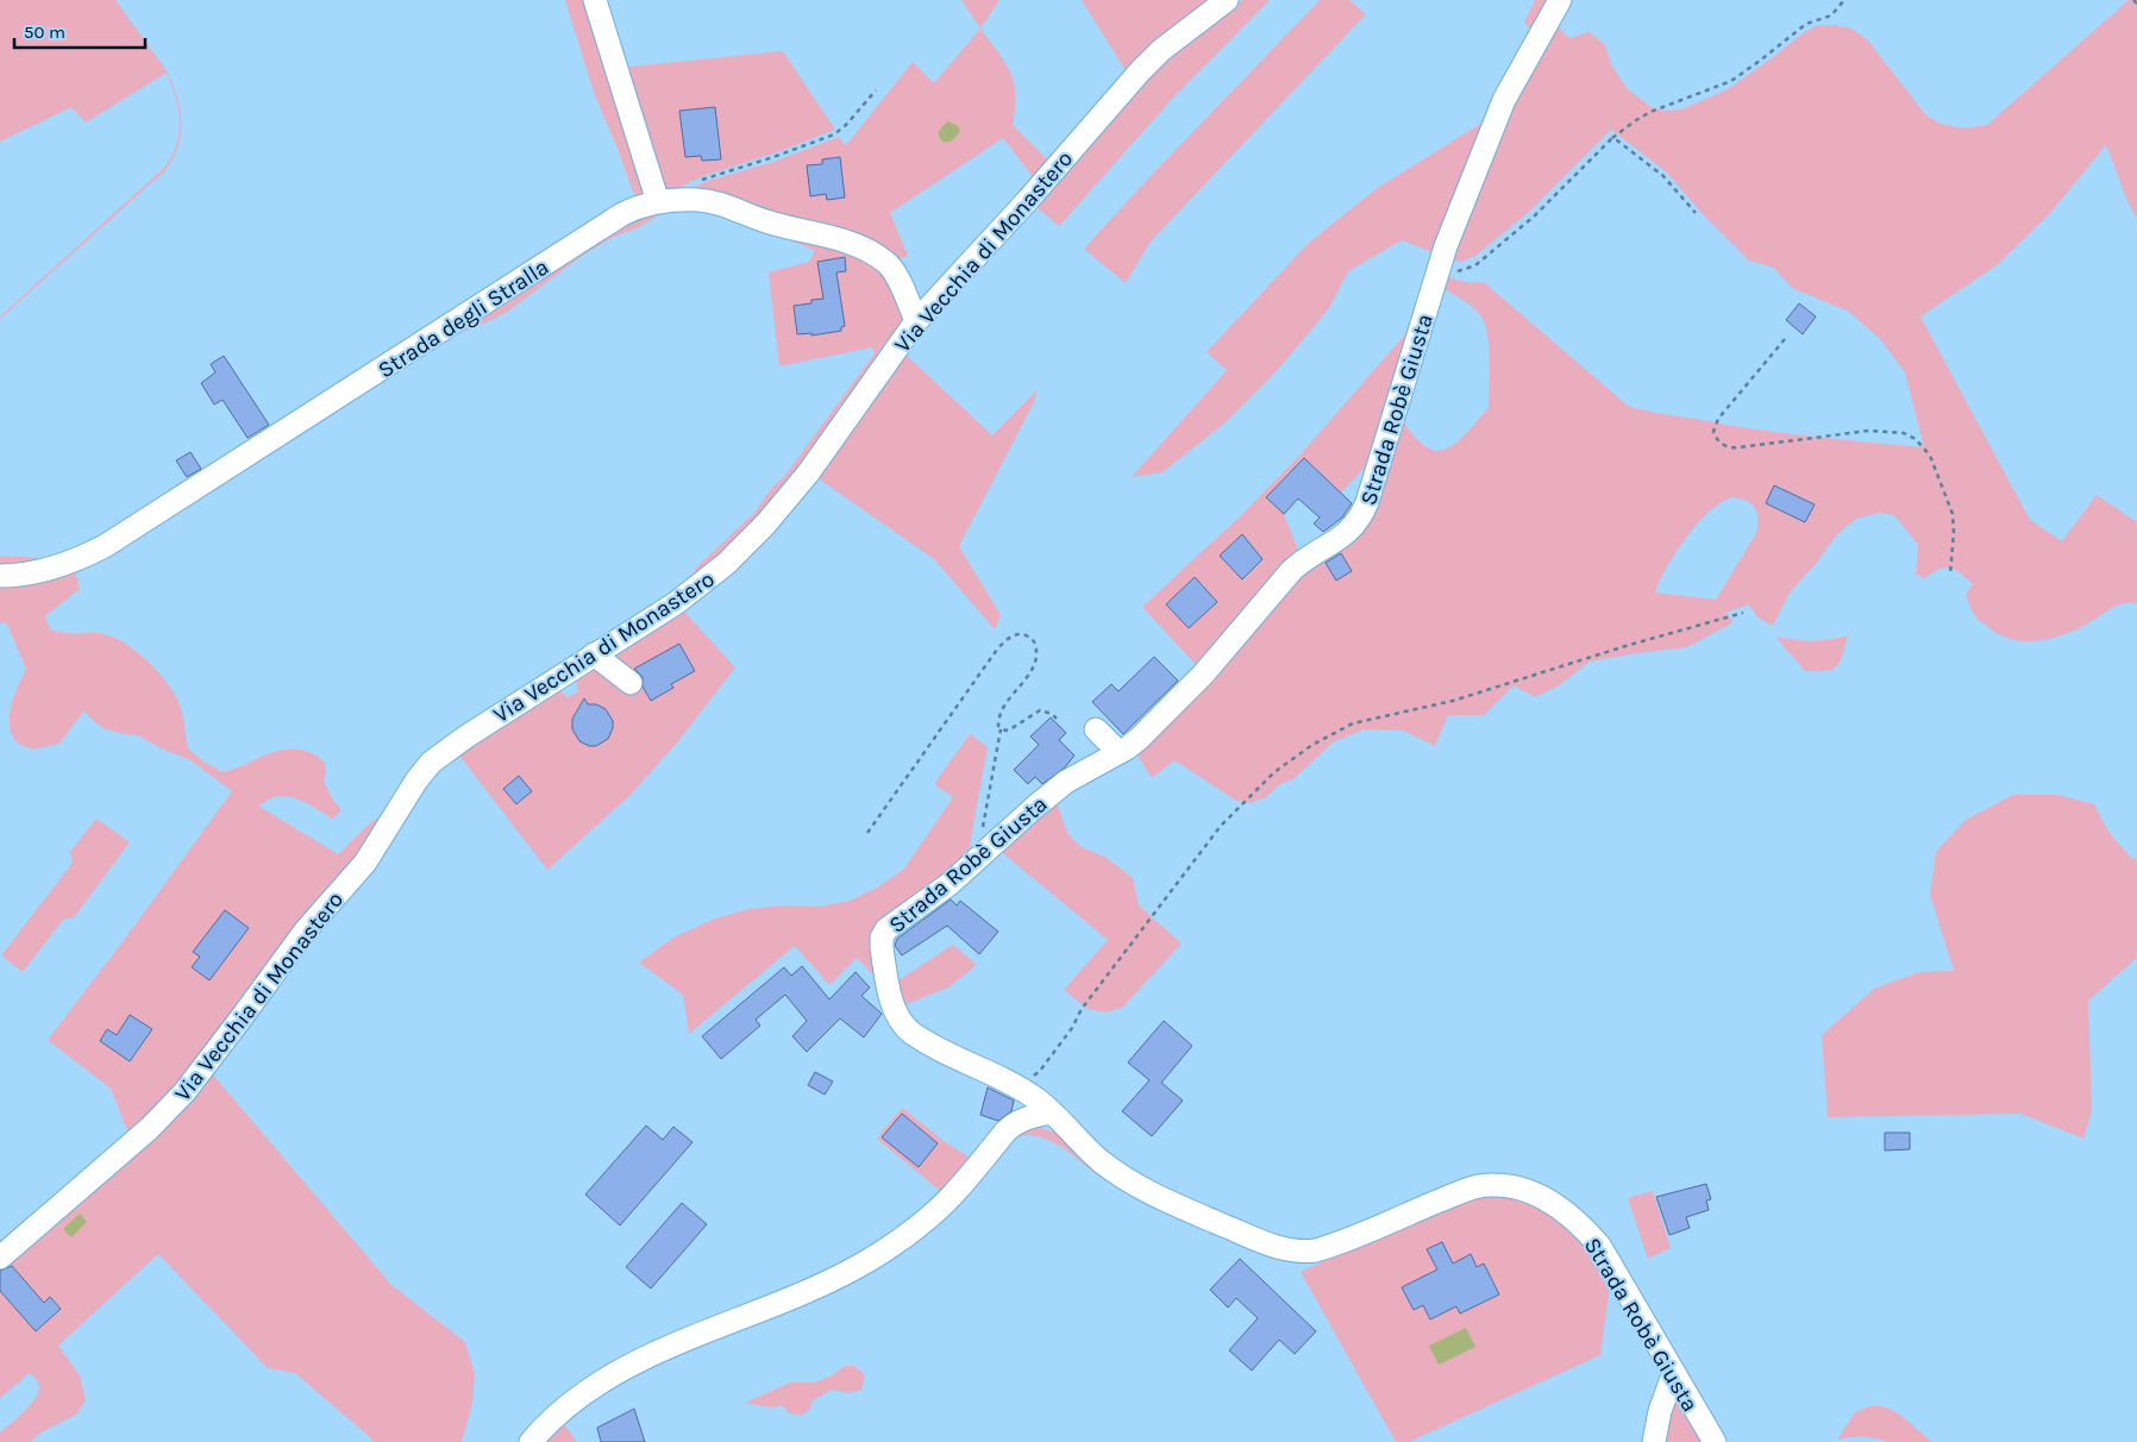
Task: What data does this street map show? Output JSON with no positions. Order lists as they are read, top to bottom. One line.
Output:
{"streets":{"street":["Via Vecchia di Monastero","Strada degli Stralla","Strada Robè Giusta"]},"crossings":[["Via Vecchia di Monastero","Strada degli Stralla"]],"scale_bar":"50 m"}
